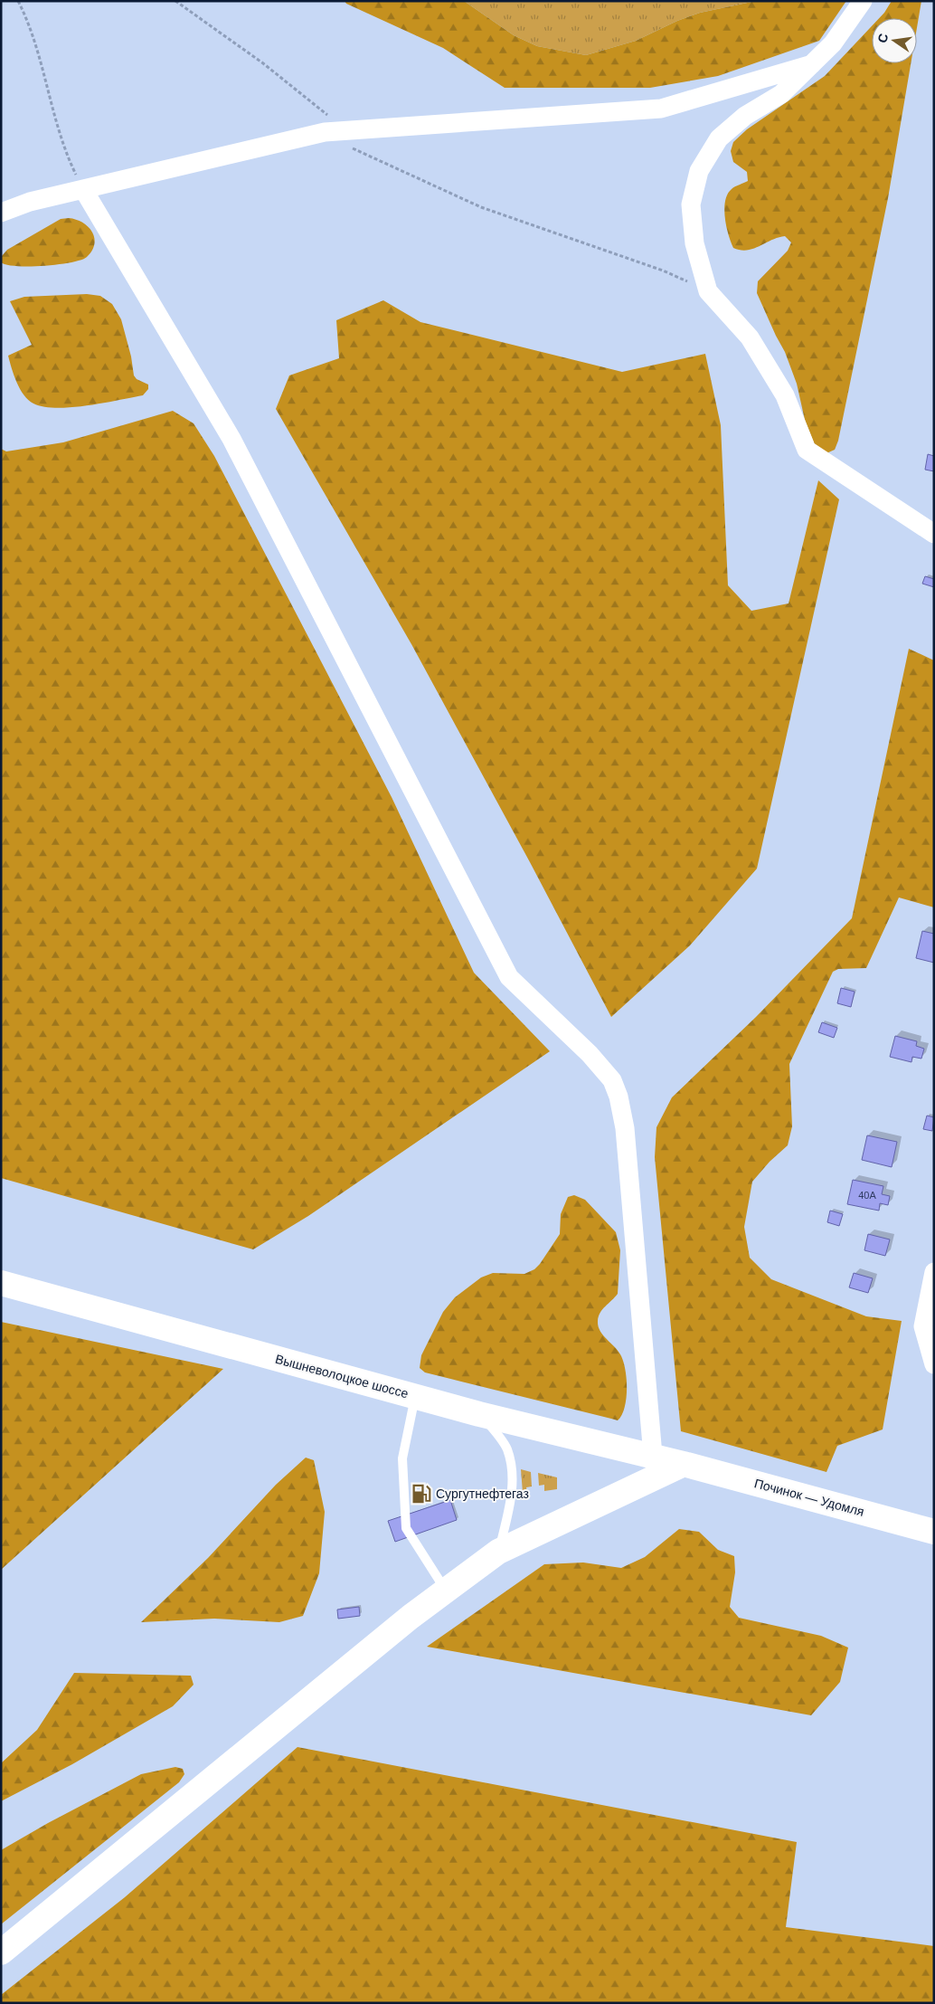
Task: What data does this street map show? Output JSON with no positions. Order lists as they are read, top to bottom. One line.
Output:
{"streets":{"main road":["Вышневолоцкое шоссе","Починок — Удомля"]},"crossings":[["Вышневолоцкое шоссе","Починок — Удомля"]],"places":{"fuel station":["Сургутнефтегаз"]},"house_numbers":["40А"],"north":"left"}
